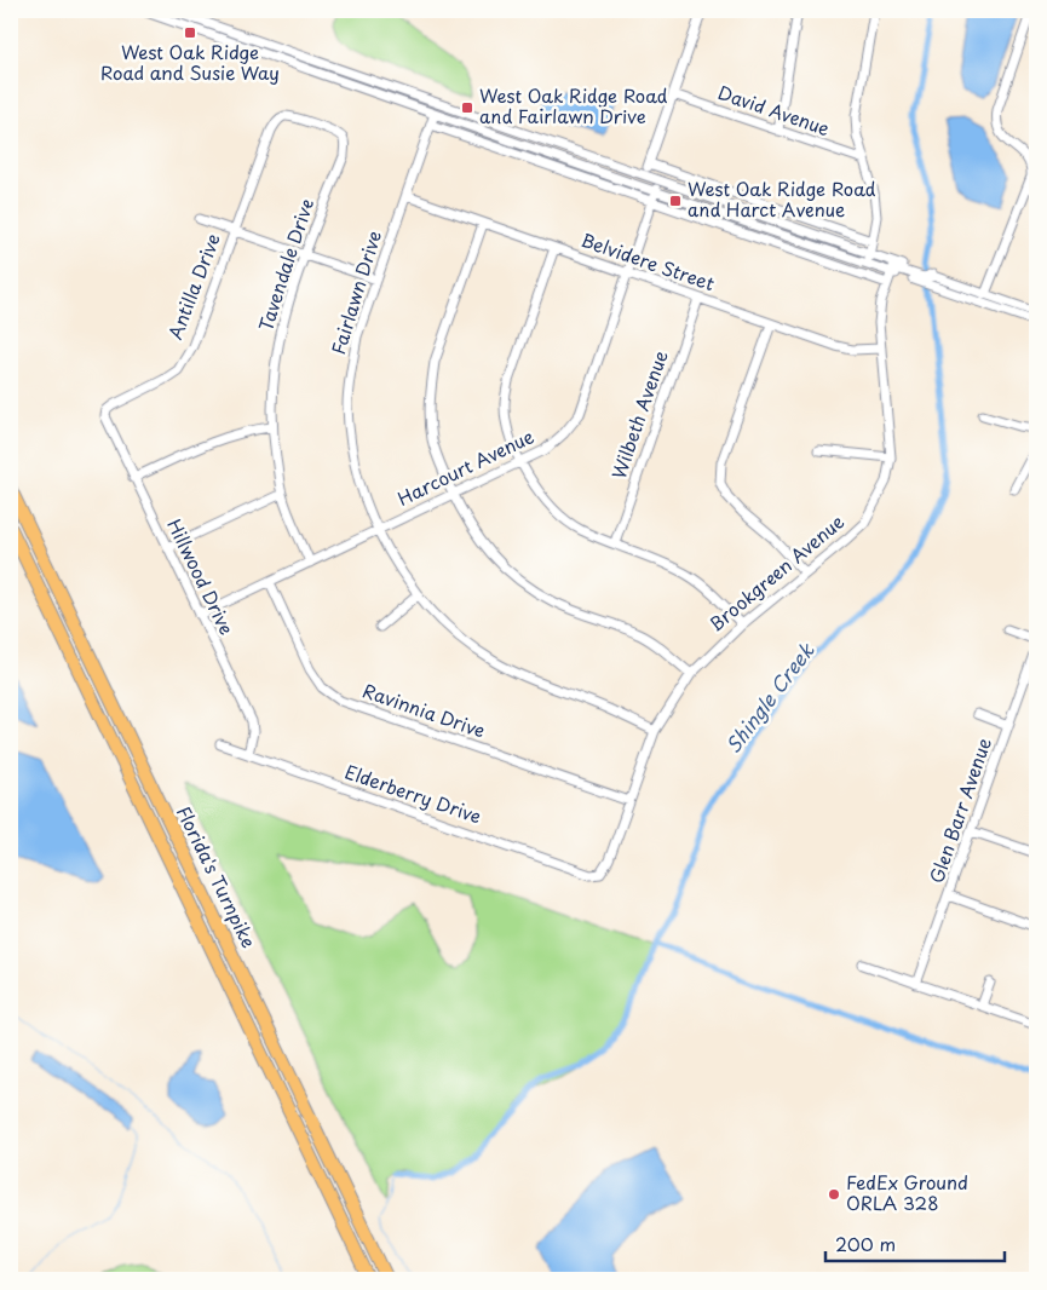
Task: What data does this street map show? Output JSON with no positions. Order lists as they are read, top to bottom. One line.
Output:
{"streets":{"highway":["Florida's Turnpike"],"street":["David Avenue","Belvidere Street","Tavendale Drive","Antilla Drive","Fairlawn Drive","Wilbeth Avenue","Harcourt Avenue","Brookgreen Avenue","Hillwood Drive","Ravinnia Drive","Elderberry Drive","Glen Barr Avenue"]},"crossings":[["Belvidere Street","Fairlawn Drive"],["Belvidere Street","Wilbeth Avenue"],["Belvidere Street","Harcourt Avenue"],["Belvidere Street","Brookgreen Avenue"],["Tavendale Drive","Antilla Drive"],["Tavendale Drive","Harcourt Avenue"],["Antilla Drive","Hillwood Drive"],["Fairlawn Drive","Harcourt Avenue"],["Fairlawn Drive","Brookgreen Avenue"],["Harcourt Avenue","Hillwood Drive"],["Harcourt Avenue","Ravinnia Drive"],["Brookgreen Avenue","Ravinnia Drive"],["Brookgreen Avenue","Elderberry Drive"],["Hillwood Drive","Elderberry Drive"]],"water":["Shingle Creek"],"places":{"transit":["West Oak Ridge Road and Susie Way","West Oak Ridge Road and Fairlawn Drive","West Oak Ridge Road and Harct Avenue"],"other":["FedEx Ground ORLA 328"]},"scale_bar":"200 m"}
